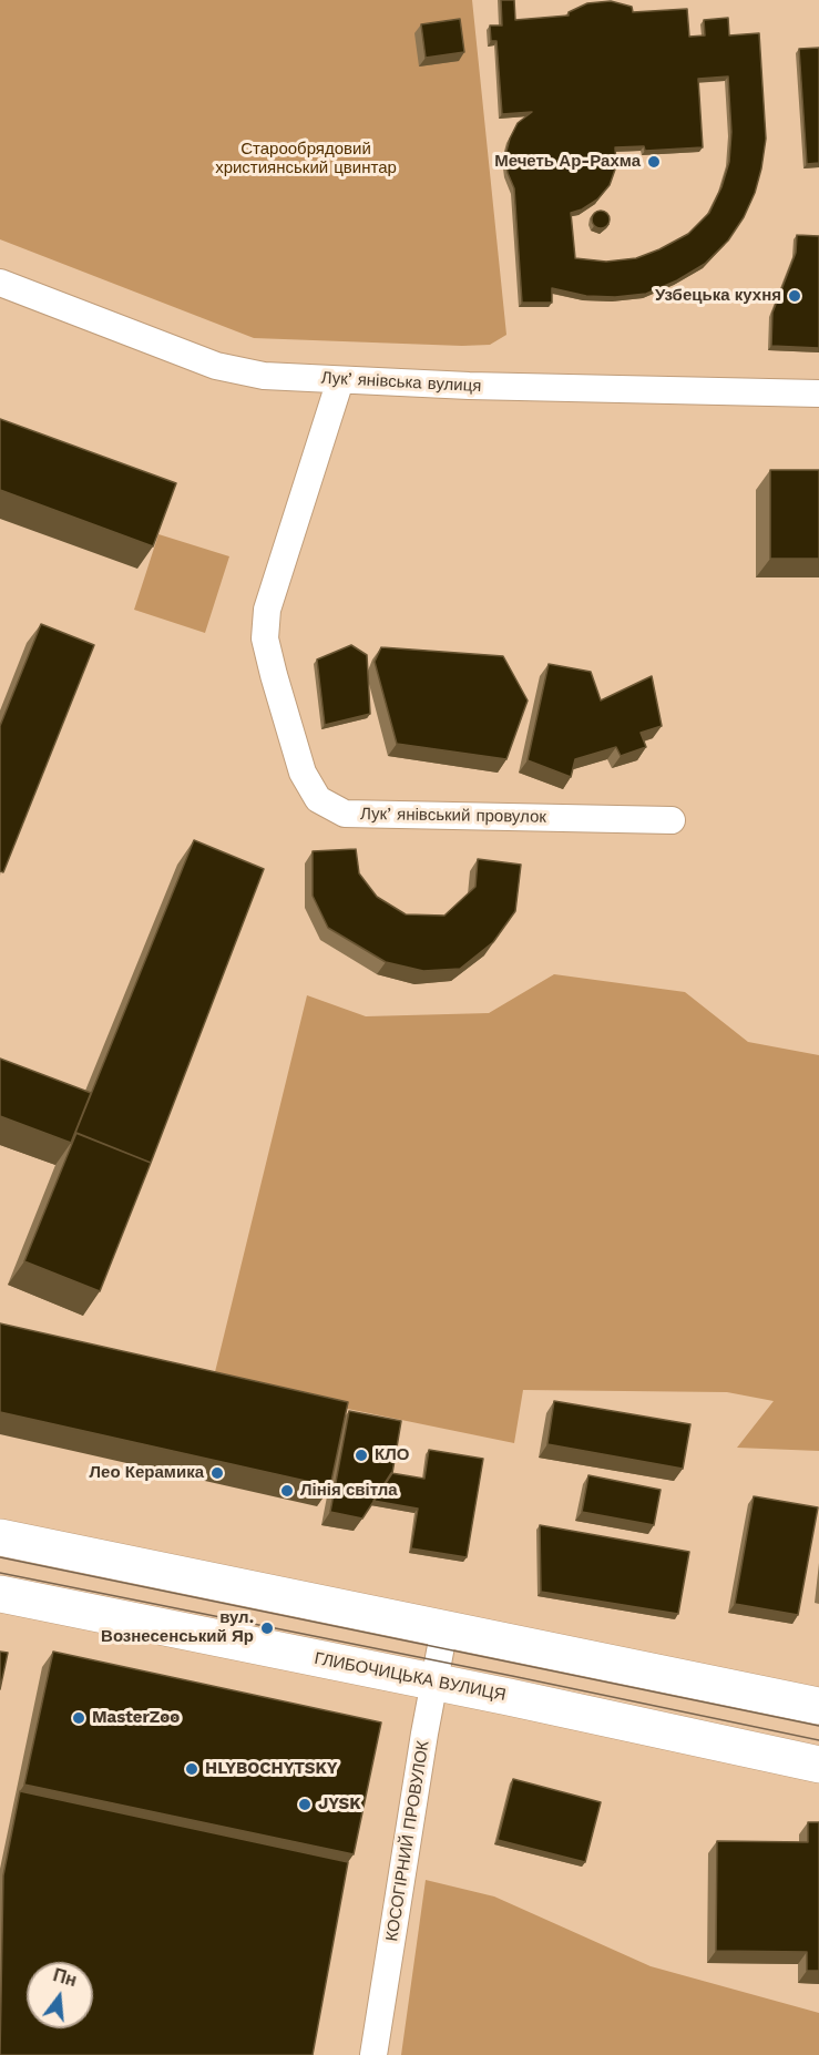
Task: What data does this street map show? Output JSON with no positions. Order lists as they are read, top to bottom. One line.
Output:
{"streets":{"main road":["ГЛИБОЧИЦЬКА ВУЛИЦЯ"],"street":["Лукʼянівська вулиця","Лукʼянівський провулок","КОСОГІРНИЙ ПРОВУЛОК"]},"crossings":[["Лукʼянівська вулиця","Лукʼянівський провулок"],["ГЛИБОЧИЦЬКА ВУЛИЦЯ","КОСОГІРНИЙ ПРОВУЛОК"]],"parks":["Старообрядовий християнський цвинтар"],"places":["Мечеть Ар-Рахма","Узбецька кухня","КЛО","Лео Керамика","Лінія світла","вул. Вознесенський Яр","MasterZoo","HLYBOCHYTSKY","JYSK"],"north":"top"}
